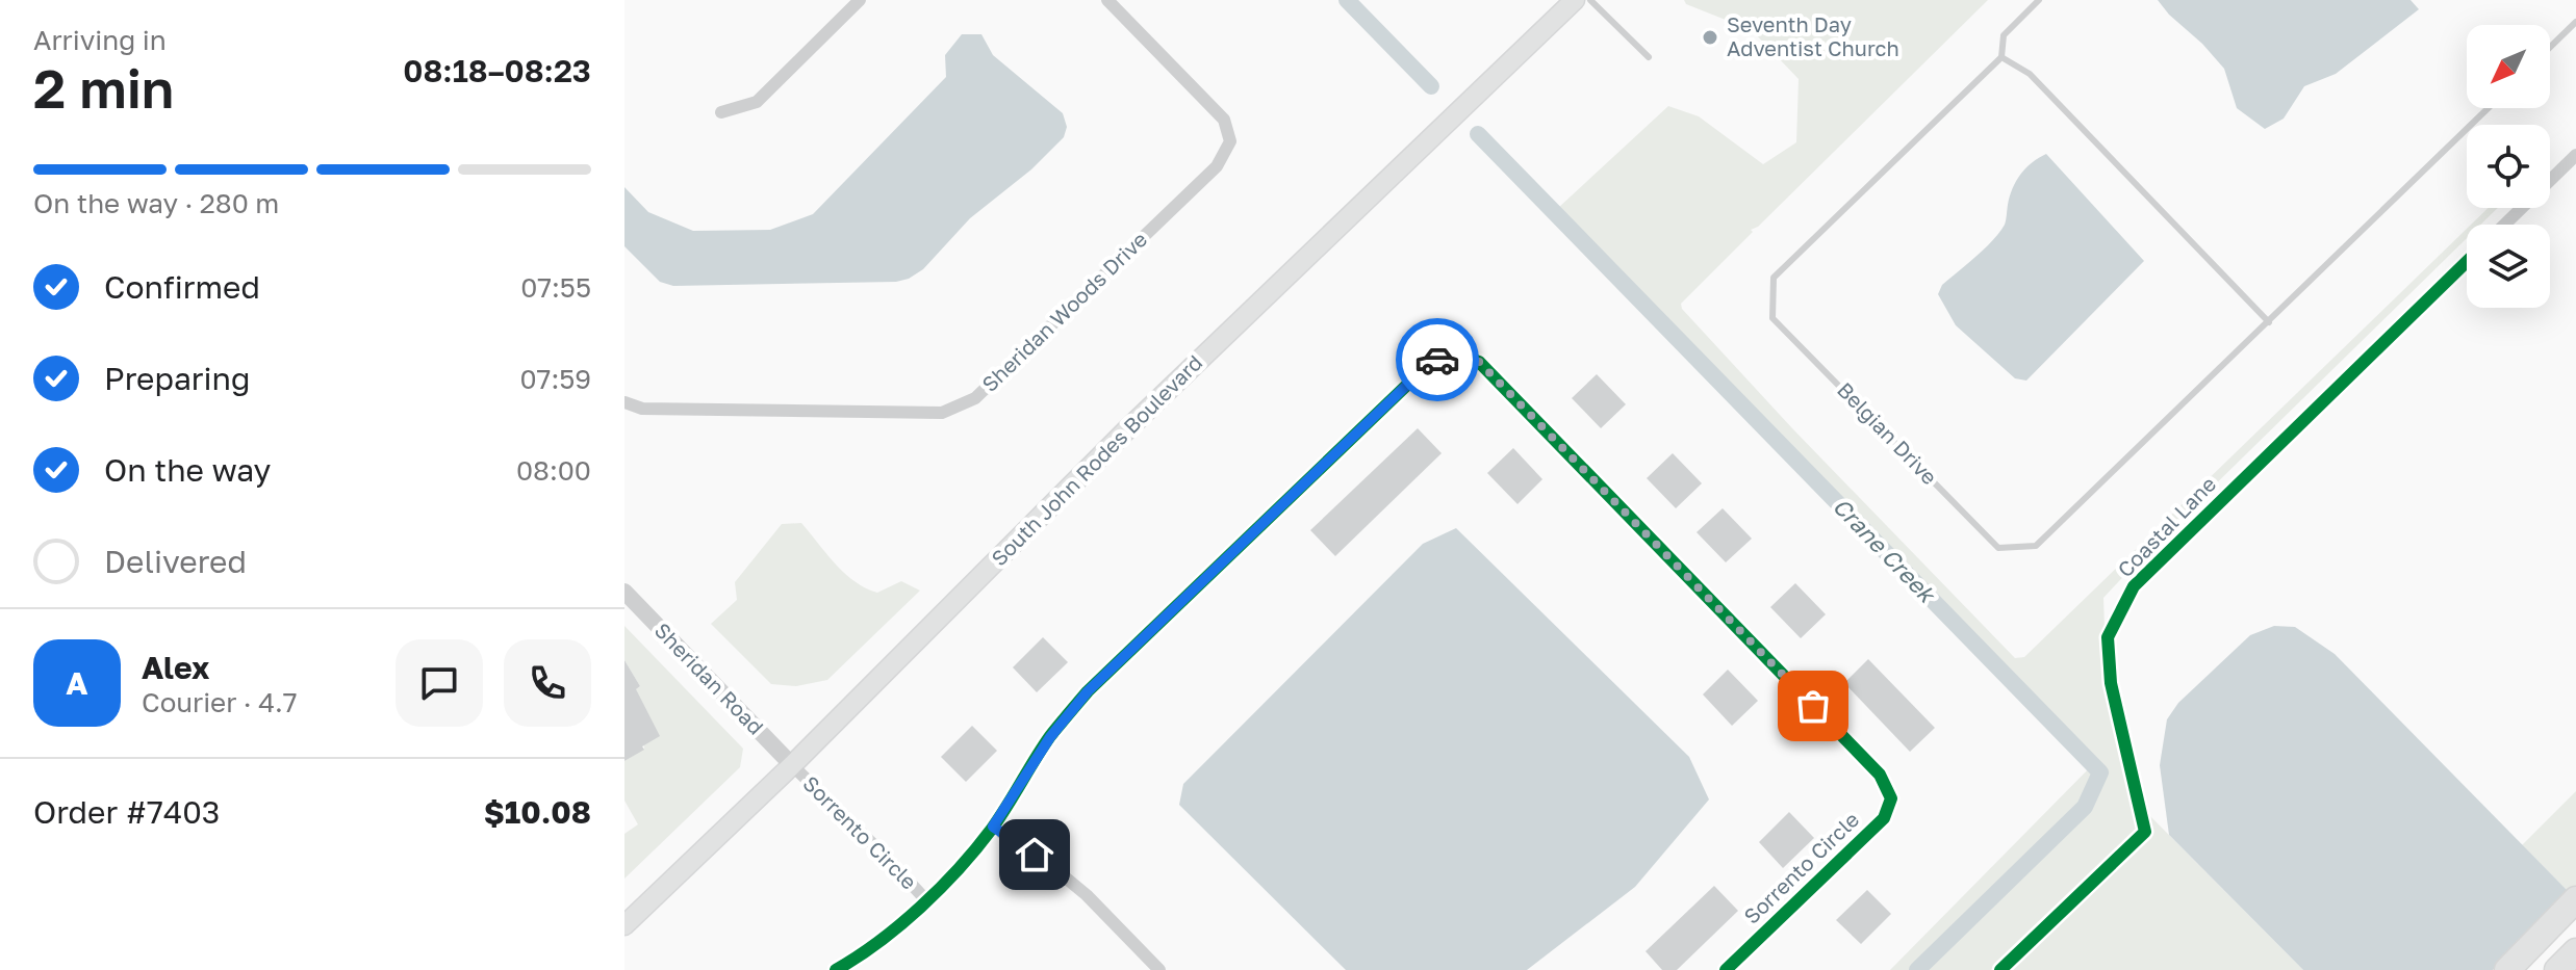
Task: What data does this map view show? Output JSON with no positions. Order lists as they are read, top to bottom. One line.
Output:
{"streets":{"main road":["South John Rodes Boulevard"],"street":["Sheridan Woods Drive","Coastal Lane","Sheridan Road","Sorrento Circle"],"lane":["Belgian Drive"]},"crossings":[["South John Rodes Boulevard","Sheridan Road"],["South John Rodes Boulevard","Sorrento Circle"],["Sheridan Road","Sorrento Circle"]],"water":["Crane Creek"],"places":["Seventh Day Adventist Church"],"north":"bottom left","page":{"heading":["2 min","Arriving in","08:18–08:23"],"panel":["Alex","Courier · 4.7","Order #7403","$10.08"],"bar":"On the way · 280 m","list":[["Confirmed","07:55"],["Preparing","07:59"],["On the way","08:00"],"Delivered"],"round":"A"}}
